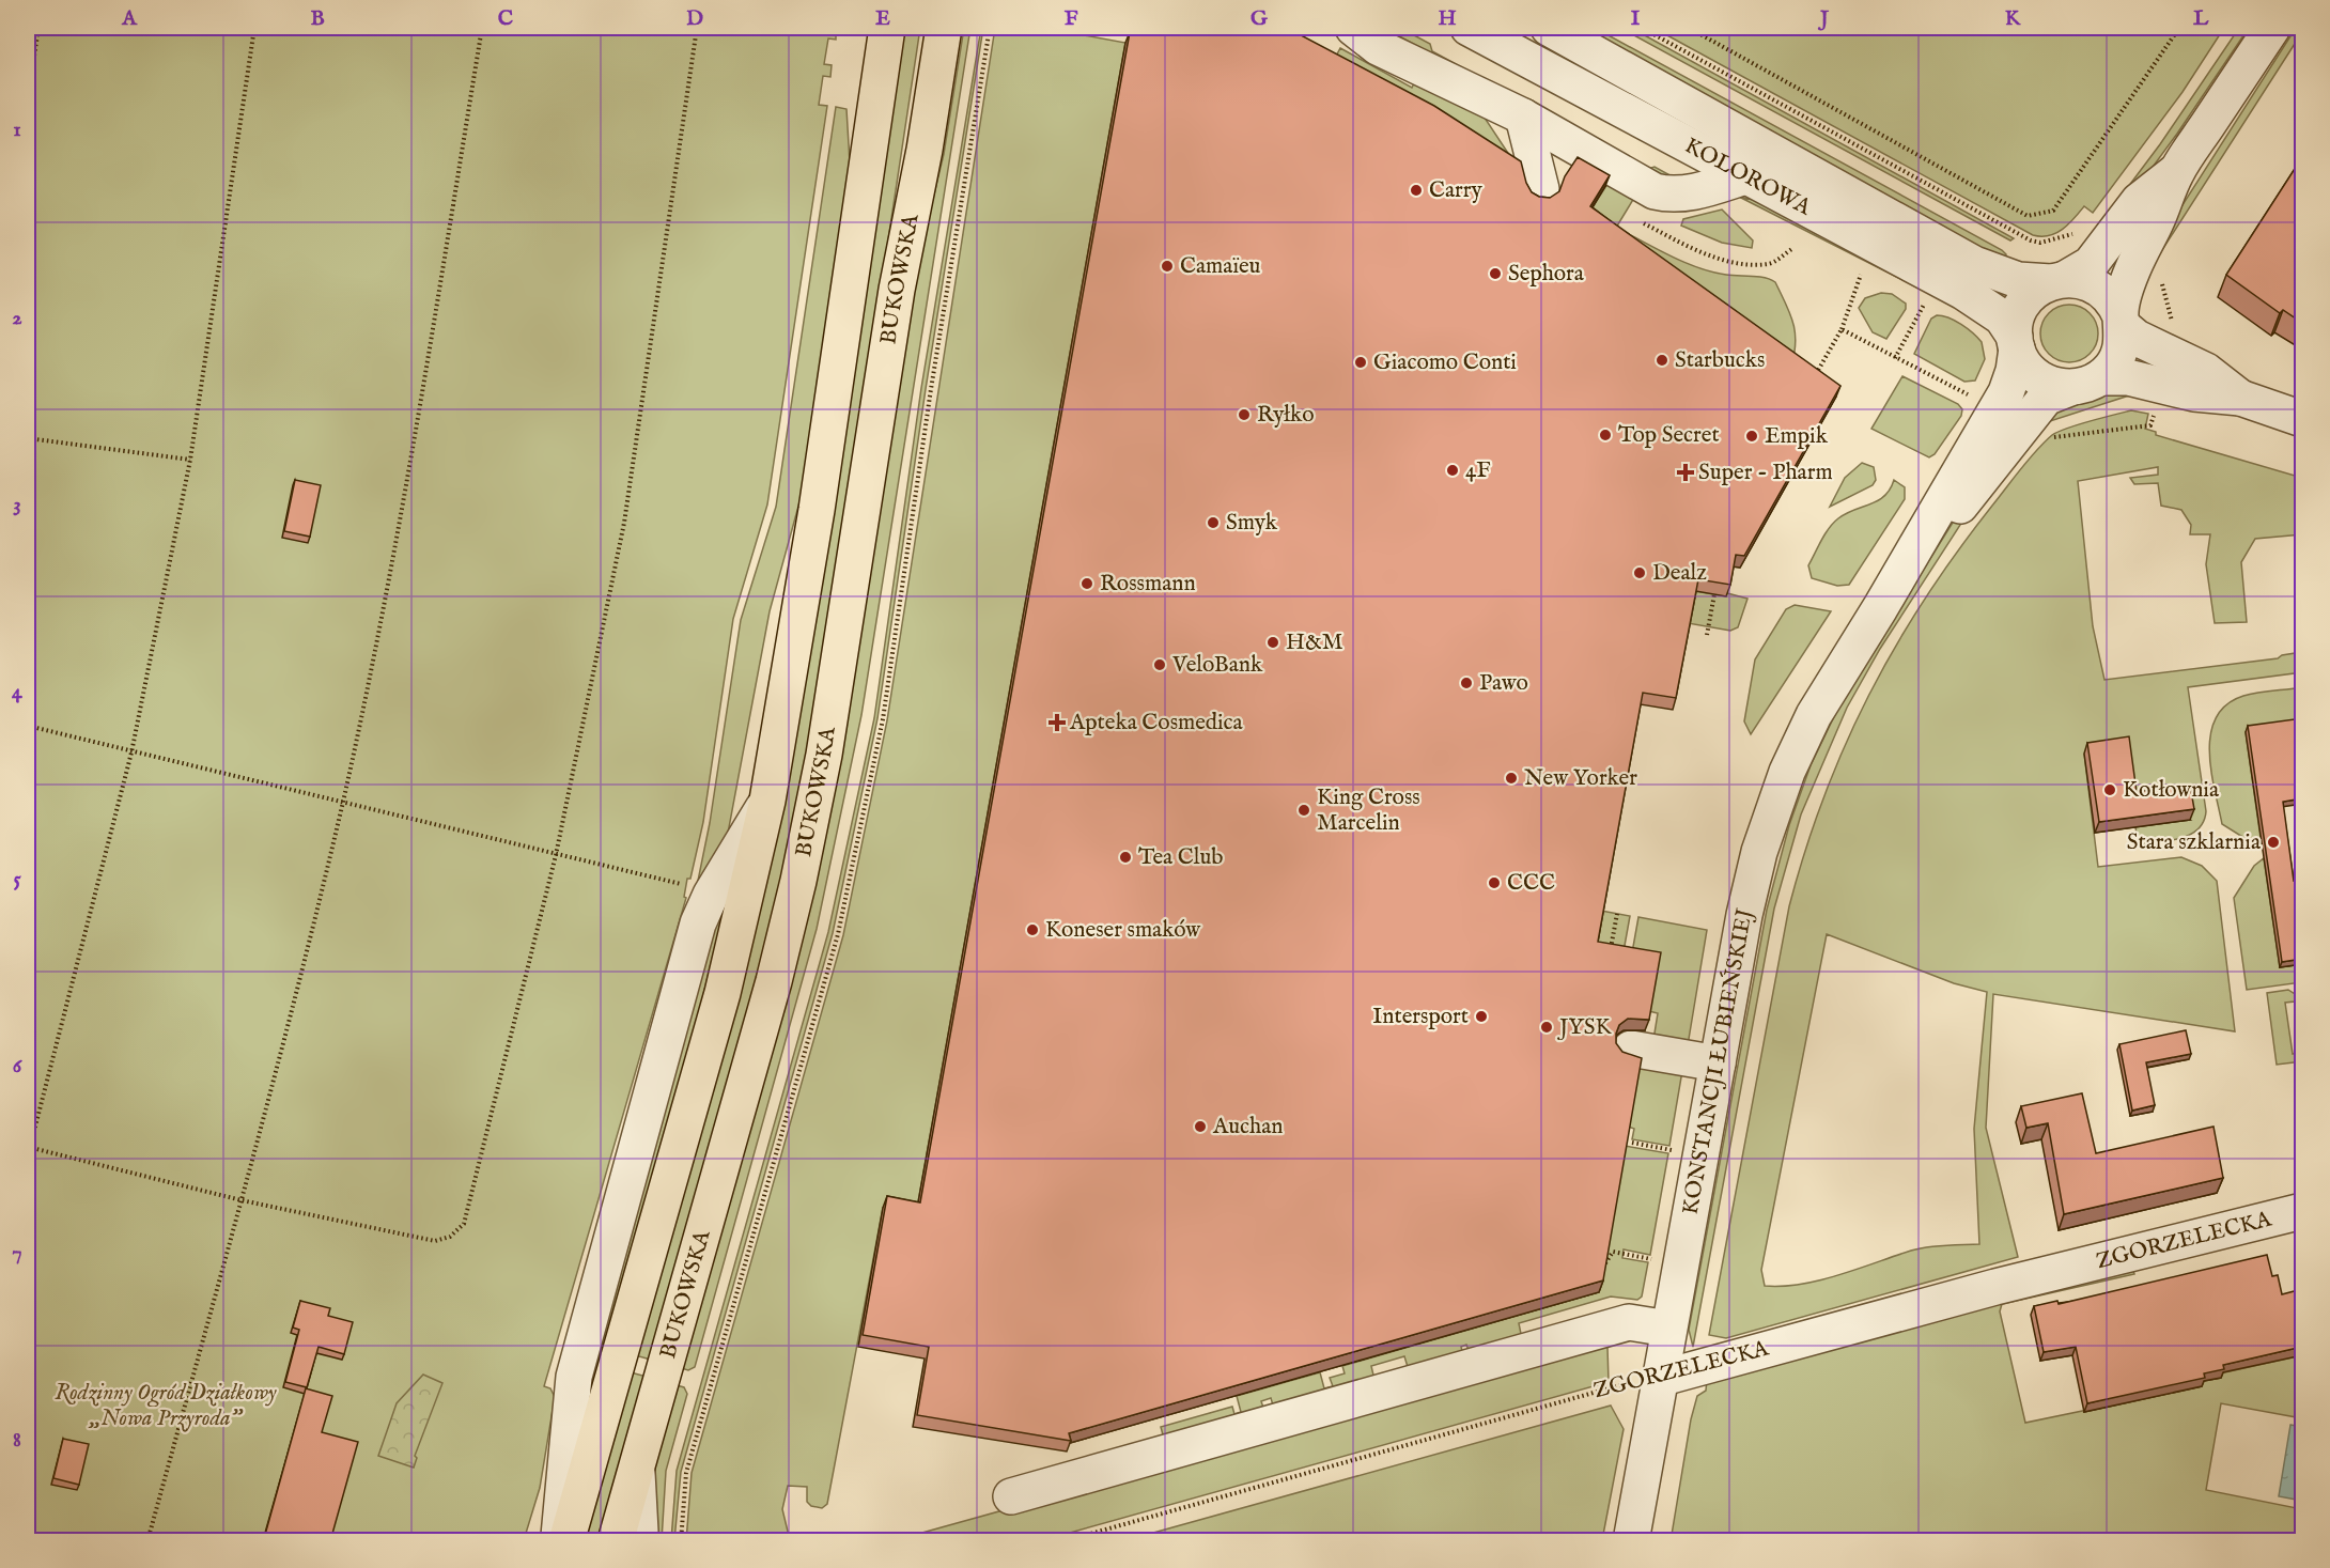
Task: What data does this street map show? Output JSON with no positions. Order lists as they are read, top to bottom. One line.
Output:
{"streets":{"main road":["BUKOWSKA"],"street":["KOLOROWA","KONSTANCJI ŁUBIEŃSKIEJ","ZGORZELECKA"]},"crossings":[["KOLOROWA","KONSTANCJI ŁUBIEŃSKIEJ"],["KONSTANCJI ŁUBIEŃSKIEJ","ZGORZELECKA"]],"parks":["Rodzinny Ogród Działkowy „Nowa Przyroda”"],"places":{"other":["Carry","Camaïeu","Sephora","Starbucks","Giacomo Conti","Ryłko","Top Secret","Empik","4F","Smyk","Dealz","Rossmann","H&M","VeloBank","Pawo","New Yorker","Kotłownia","King Cross Marcelin","Stara szklarnia","Tea Club","CCC","Koneser smaków","Intersport","JYSK","Auchan"],"health":["Super - Pharm","Apteka Cosmedica"]},"grid":{"columns":["A","B","C","D","E","F","G","H","I","J","K","L"],"rows":["1","2","3","4","5","6","7","8"]}}
